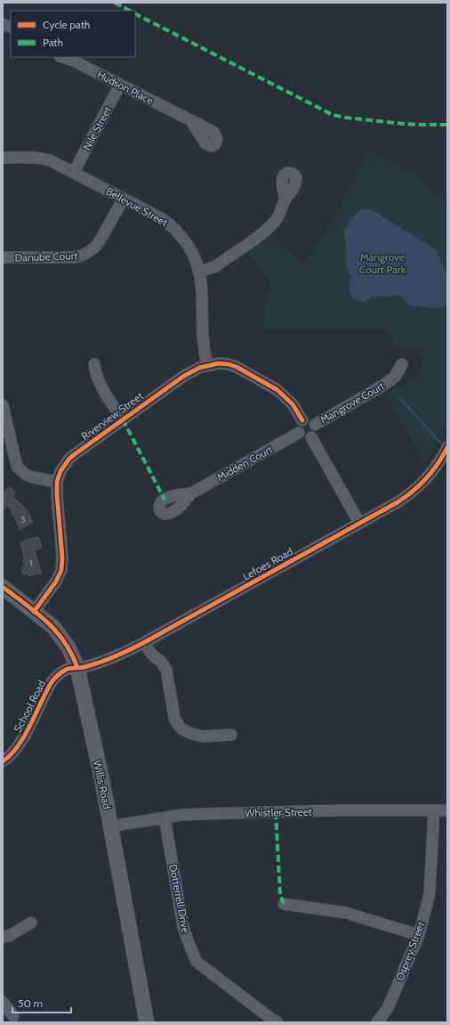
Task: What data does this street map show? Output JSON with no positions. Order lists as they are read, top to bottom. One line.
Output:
{"streets":{"main road":["Willis Road"],"street":["Hudson Place","Nile Street","Bellevue Street","Danube Court","Mangrove Court","Riverview Street","Midden Court","Lefoes Road","School Road","Whistler Street","Dotterrell Drive","Osprey Street"]},"crossings":[["Hudson Place","Nile Street"],["Nile Street","Bellevue Street"],["Bellevue Street","Danube Court"],["Bellevue Street","Riverview Street"],["Mangrove Court","Riverview Street"],["Mangrove Court","Midden Court"],["Riverview Street","Midden Court"],["Riverview Street","Willis Road"],["Lefoes Road","School Road"],["Lefoes Road","Willis Road"],["School Road","Willis Road"],["Willis Road","Whistler Street"],["Whistler Street","Dotterrell Drive"],["Whistler Street","Osprey Street"]],"parks":["Mangrove Court Park"],"house_numbers":["5","1"],"legend":["Cycle path","Path"],"scale_bar":"50 m"}
